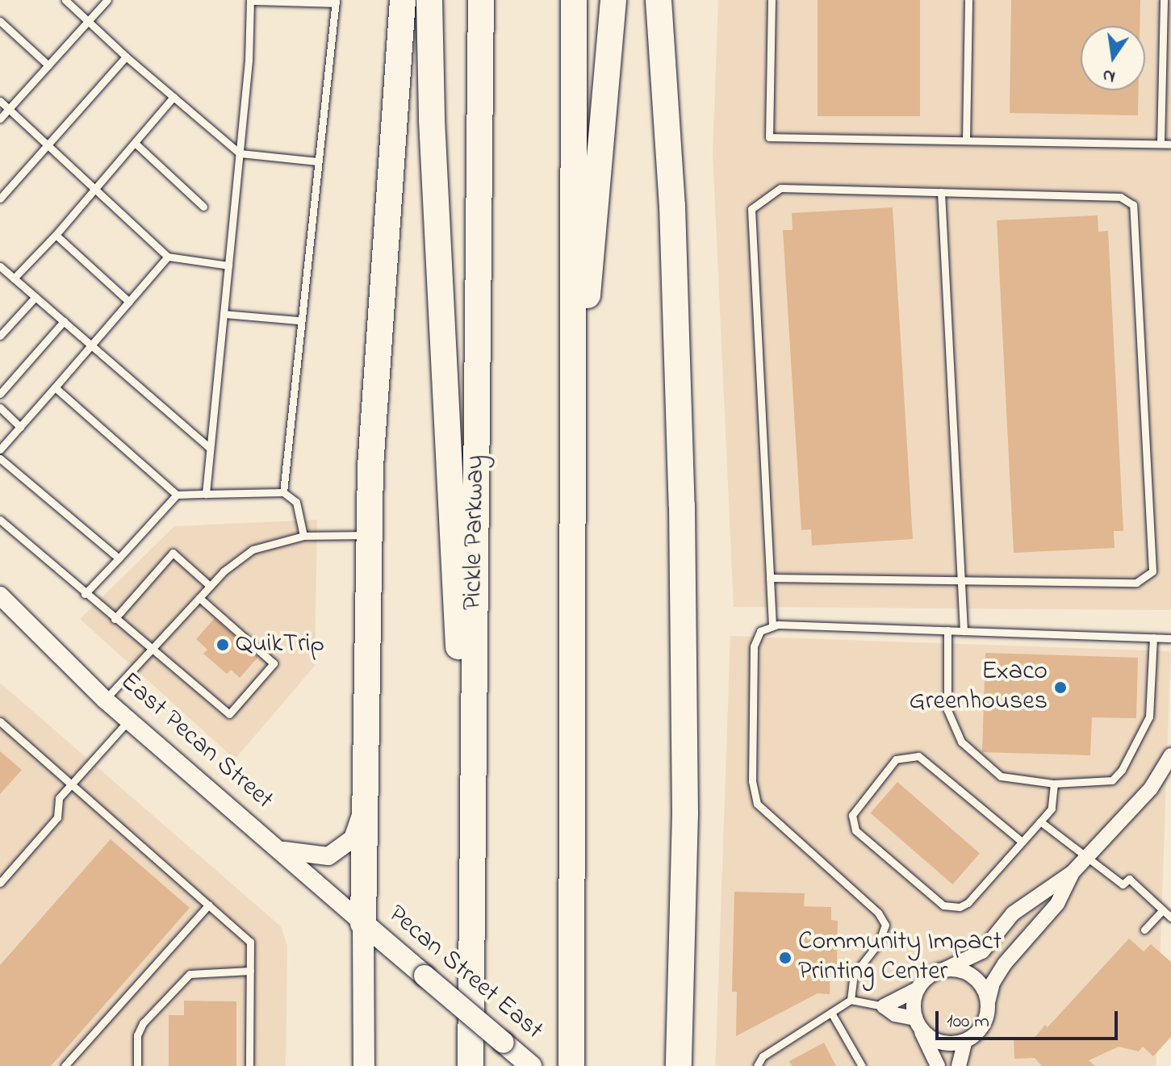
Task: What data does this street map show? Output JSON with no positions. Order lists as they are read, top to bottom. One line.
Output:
{"streets":{"highway":["Pickle Parkway"],"main road":["Pecan Street East"],"street":["East Pecan Street"]},"crossings":[["East Pecan Street","Pecan Street East"]],"places":["QuikTrip","Exaco Greenhouses","Community Impact Printing Center"],"scale_bar":"100 m","north":"bottom"}
